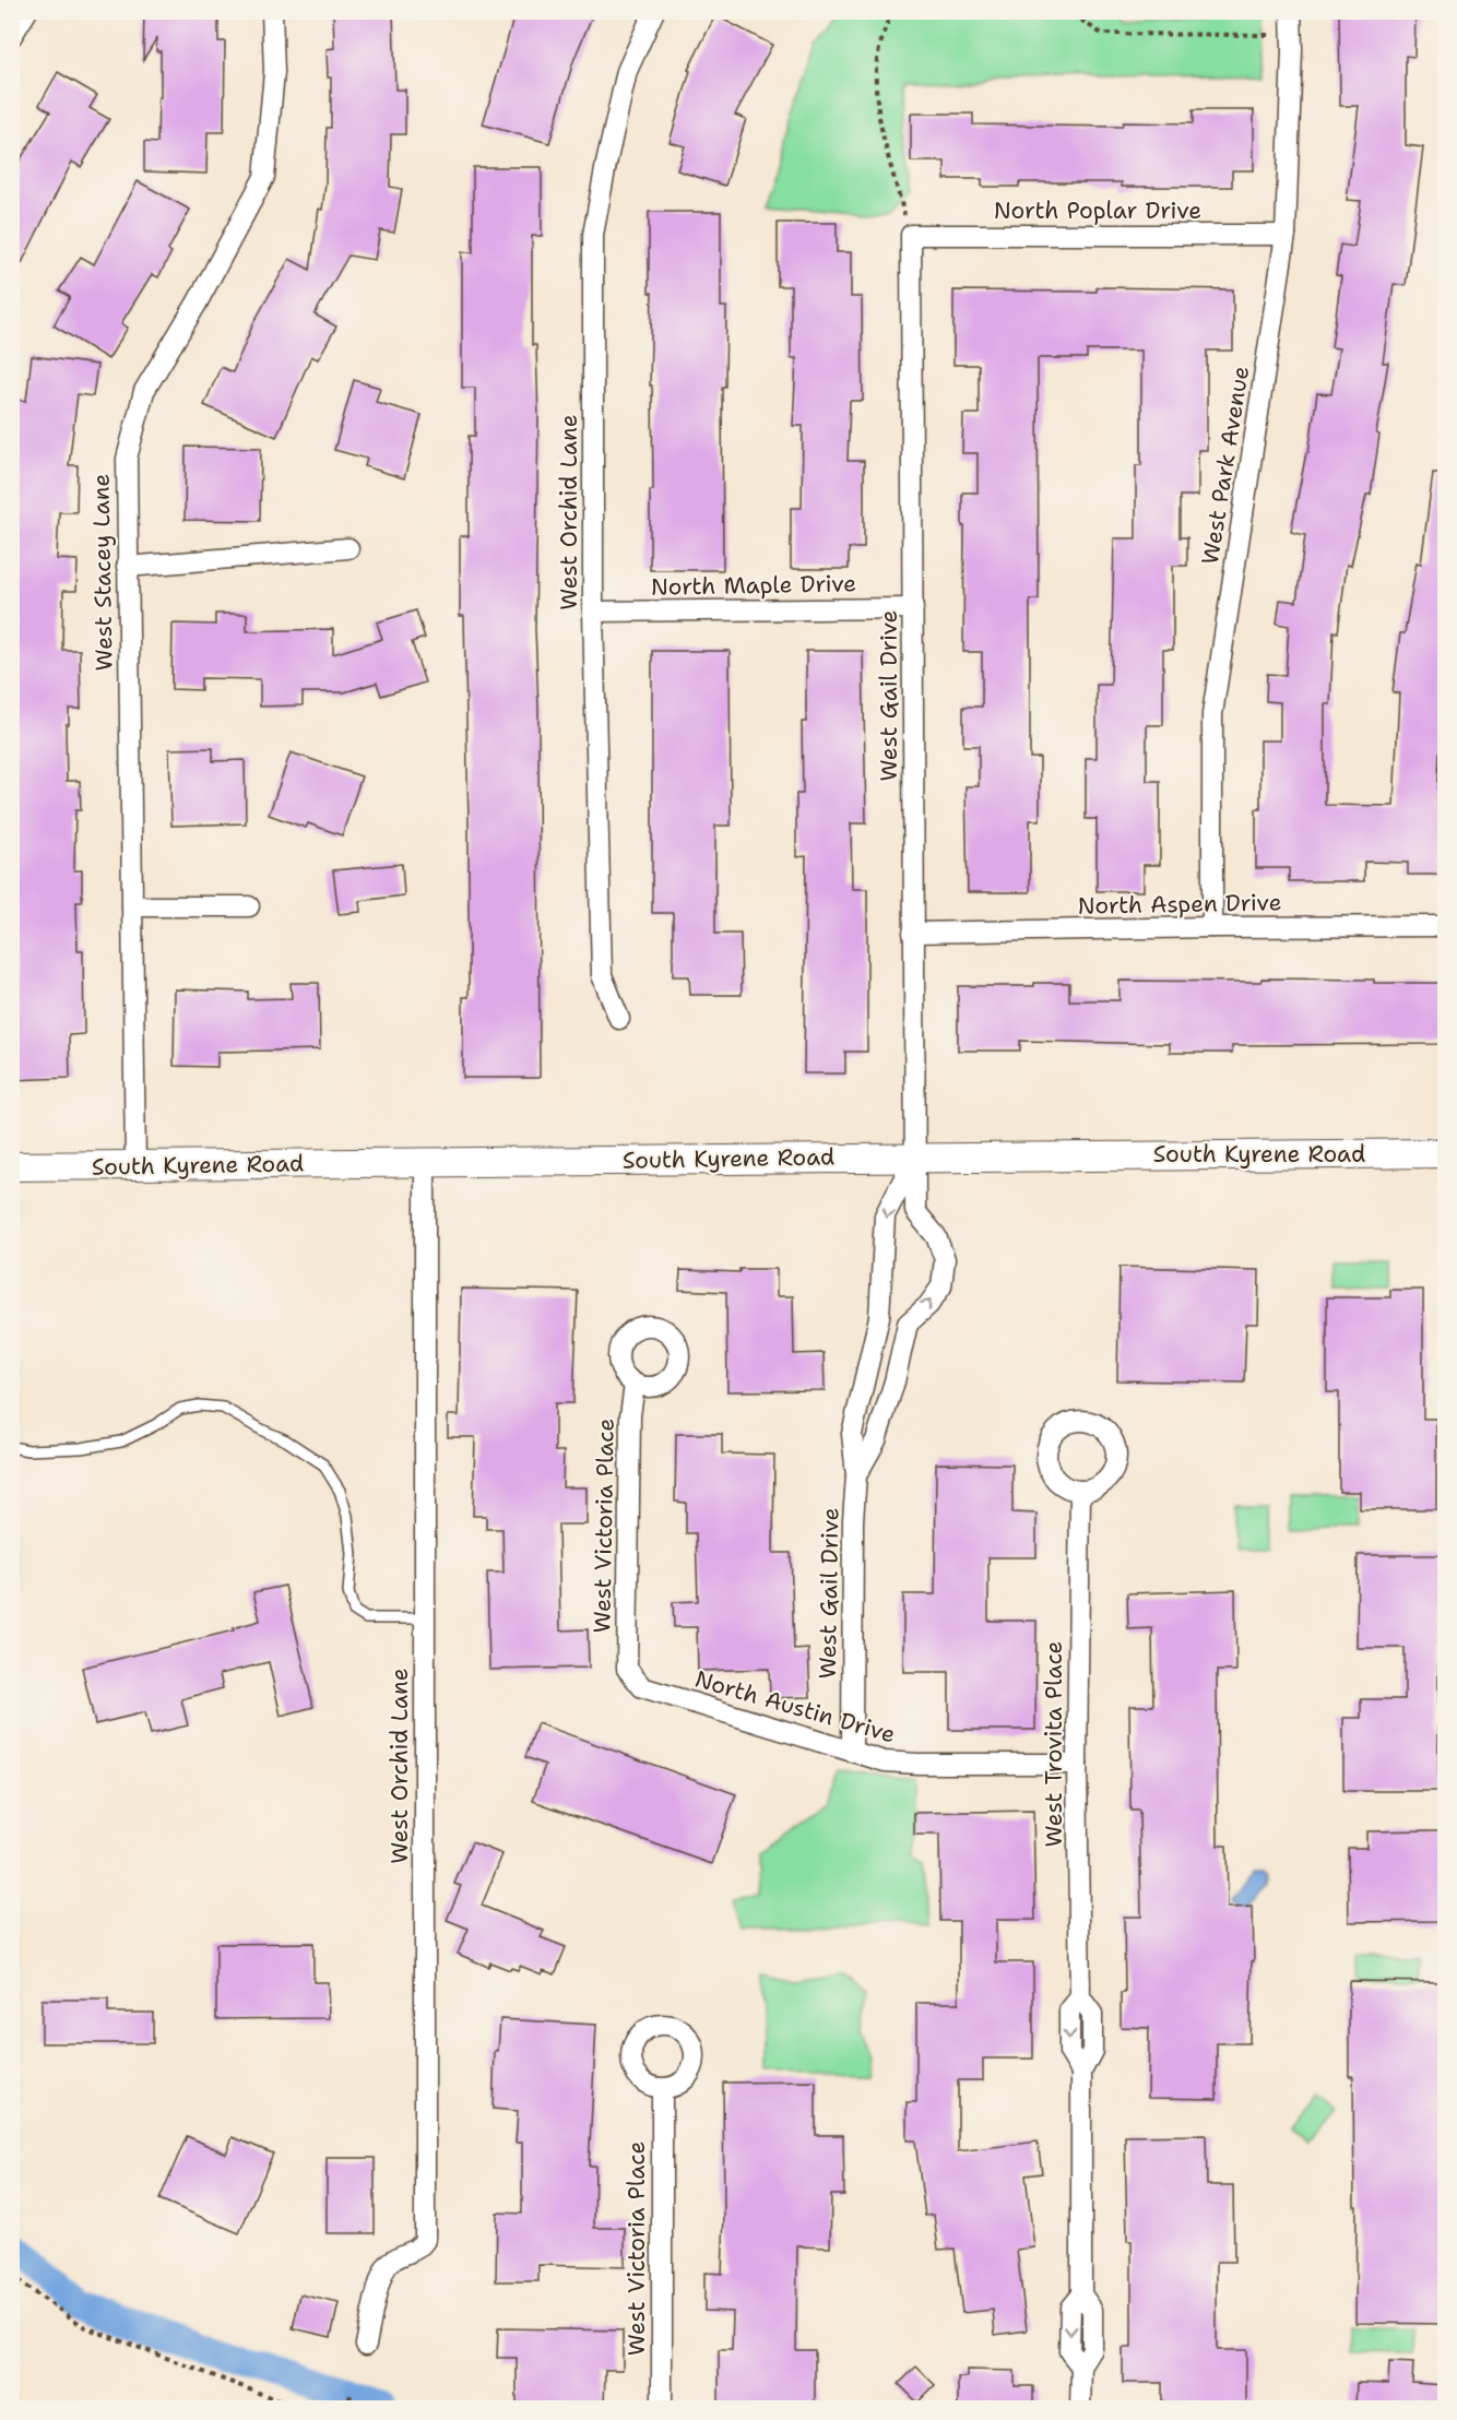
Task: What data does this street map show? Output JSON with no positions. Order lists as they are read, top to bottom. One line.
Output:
{"streets":{"main road":["South Kyrene Road"],"street":["North Poplar Drive","West Park Avenue","West Orchid Lane","West Stacey Lane","North Maple Drive","West Gail Drive","North Aspen Drive","West Victoria Place","North Austin Drive","West Trovita Place"]},"crossings":[["North Poplar Drive","West Park Avenue"],["North Poplar Drive","West Gail Drive"],["West Park Avenue","North Aspen Drive"],["West Orchid Lane","North Maple Drive"],["West Orchid Lane","South Kyrene Road"],["West Stacey Lane","South Kyrene Road"],["North Maple Drive","West Gail Drive"],["West Gail Drive","North Aspen Drive"],["West Gail Drive","South Kyrene Road"],["West Gail Drive","North Austin Drive"],["West Victoria Place","North Austin Drive"],["North Austin Drive","West Trovita Place"]]}
